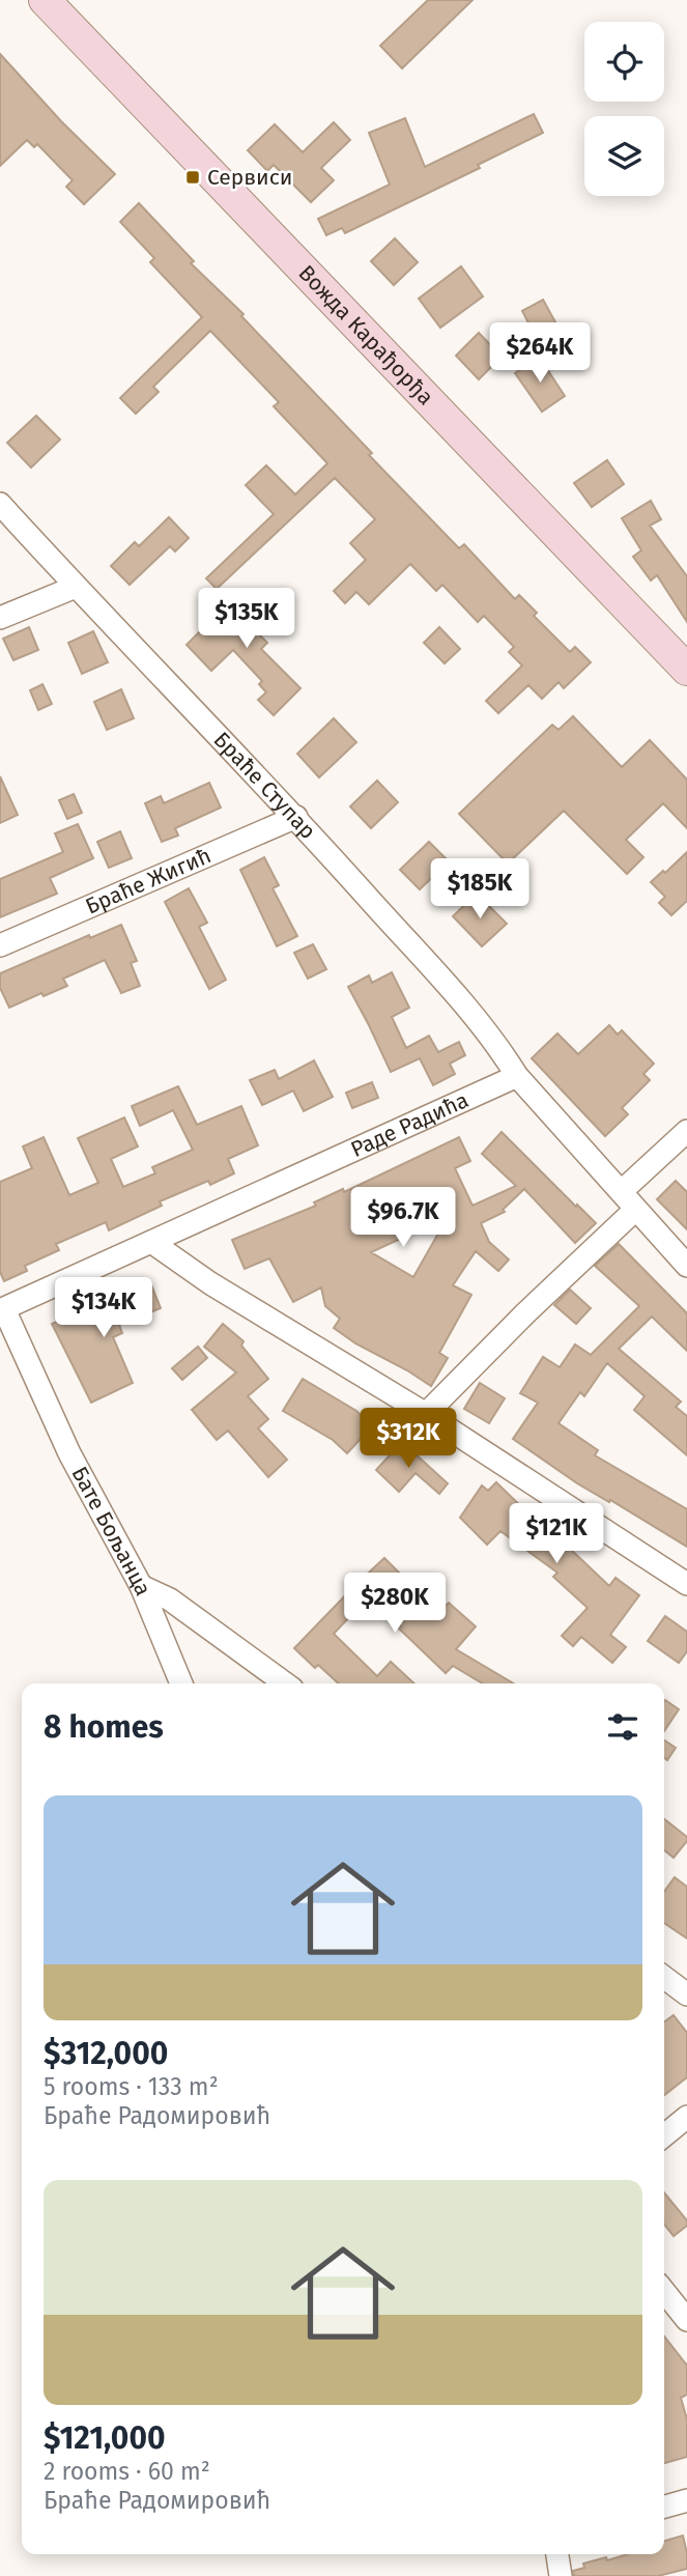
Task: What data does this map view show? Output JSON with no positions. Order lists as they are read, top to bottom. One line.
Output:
{"streets":{"main road":["Вожда Карађорђа"],"street":["Браће Ступар","Браће Жигић","Раде Радића","Бате Бољанца"]},"crossings":[["Браће Ступар","Браће Жигић"],["Браће Ступар","Раде Радића"],["Раде Радића","Бате Бољанца"]],"places":{"transit":["Сервиси"]},"page":{"price":["$264K","$135K","$185K","$96.7K","$134K","$312K","$121K","$280K"],"heading":"8 homes","list":[{"name":"$312,000","note":"5 rooms · 133 m² · Браће Радомировић"},{"name":"$121,000","note":"2 rooms · 60 m² · Браће Радомировић"}]}}
